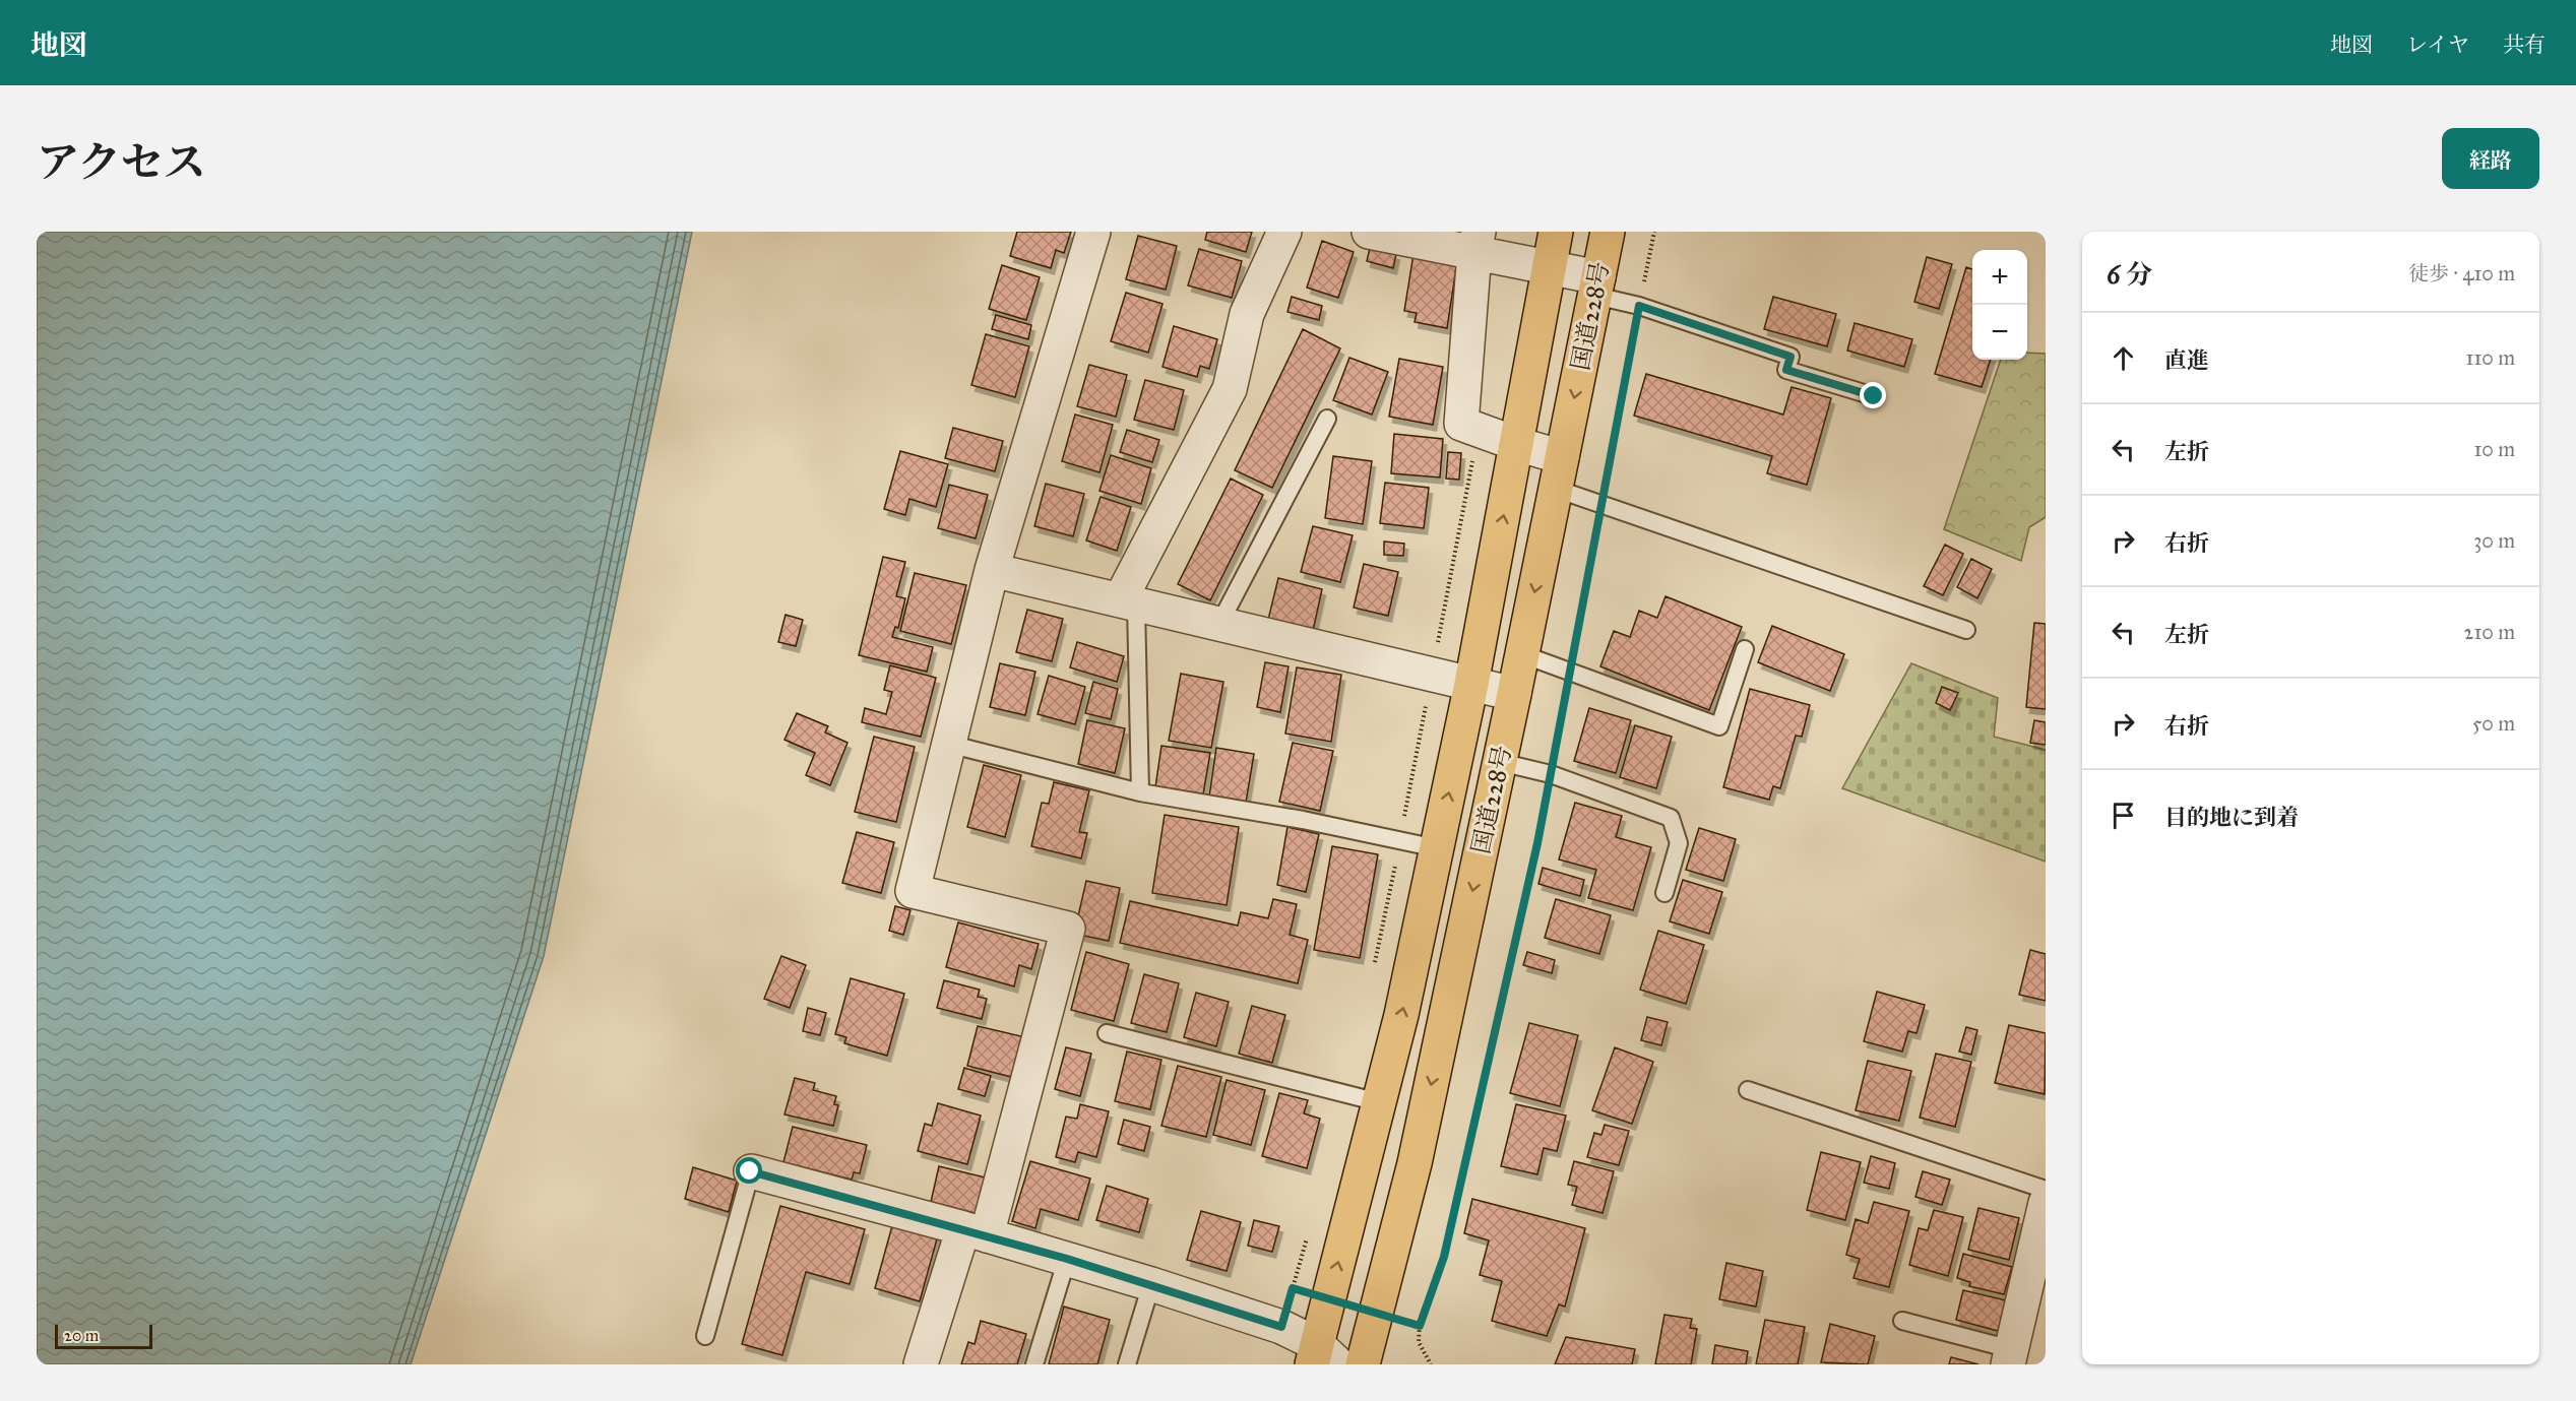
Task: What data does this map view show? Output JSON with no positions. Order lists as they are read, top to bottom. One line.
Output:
{"streets":{"highway":["国道228号"]},"scale_bar":"20 m","page":{"header":"地図","nav":["地図","レイヤ","共有"],"title":"アクセス","buttons":"経路","heading":["6 分","徒歩 · 410 m"],"map_buttons":["+","−"],"list":[["直進","110 m"],["左折","10 m"],["右折","30 m"],["左折","210 m"],["右折","50 m"],"目的地に到着"],"scale":"20 m"}}
